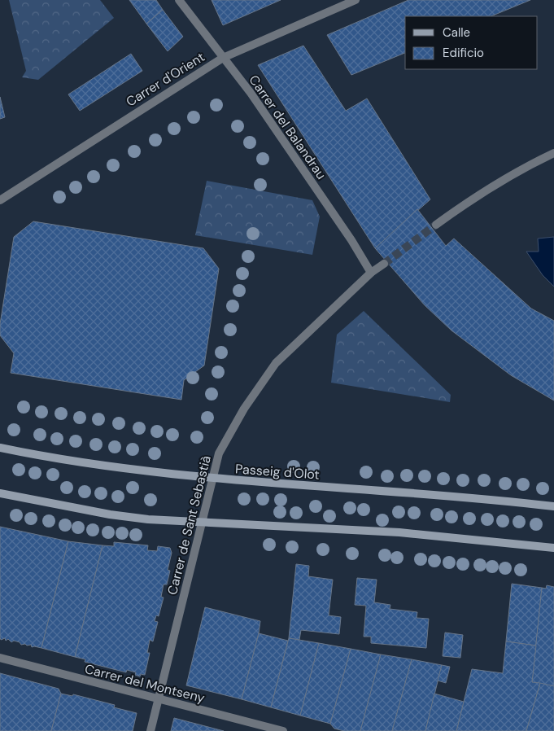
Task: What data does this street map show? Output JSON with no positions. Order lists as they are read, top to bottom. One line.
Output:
{"streets":{"main road":["Passeig d'Olot"],"street":["Carrer d'Orient","Carrer del Balandrau","Carrer de Sant Sebastià","Carrer del Montseny"]},"crossings":[["Carrer d'Orient","Carrer del Balandrau"],["Carrer del Balandrau","Carrer de Sant Sebastià"],["Passeig d'Olot","Carrer de Sant Sebastià"],["Carrer de Sant Sebastià","Carrer del Montseny"]],"legend":["Calle","Edificio"]}
